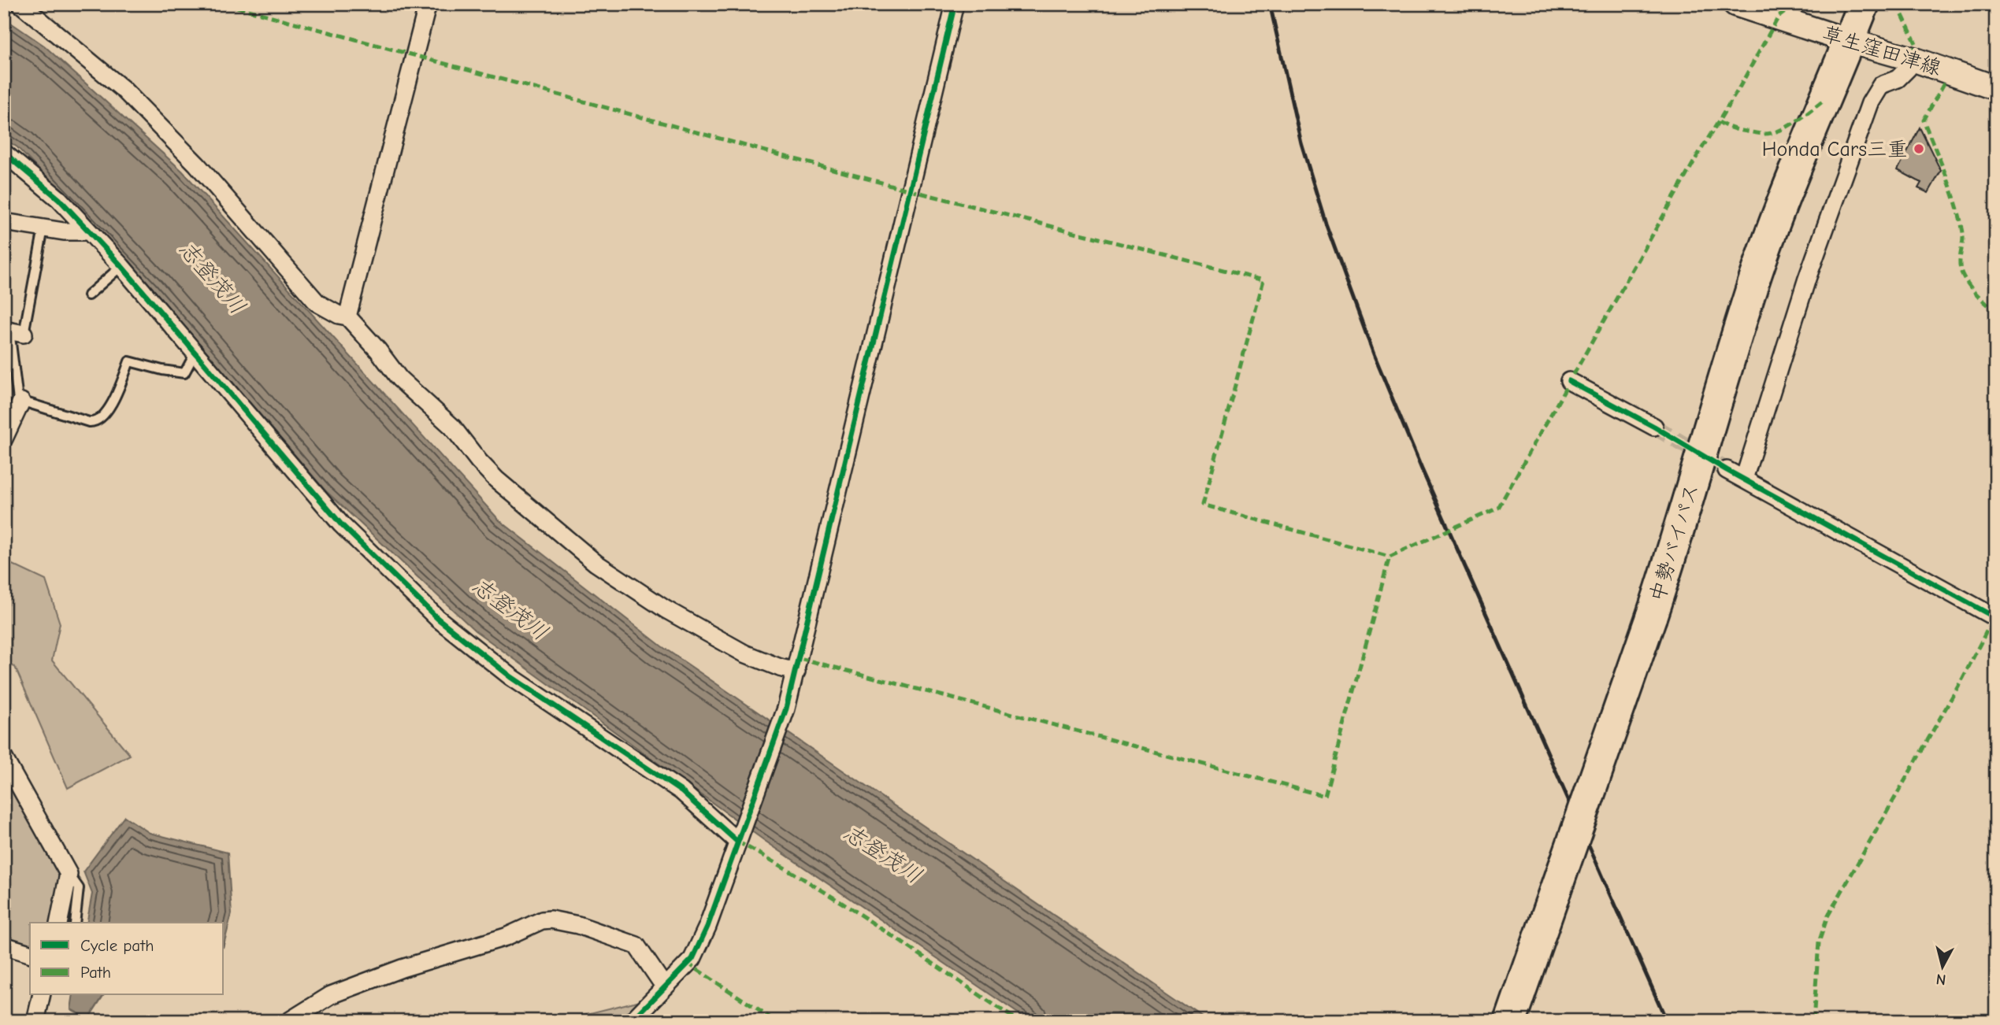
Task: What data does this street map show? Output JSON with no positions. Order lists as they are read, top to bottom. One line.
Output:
{"streets":{"highway":["中勢バイパス"],"main road":["草生窪田津線"]},"crossings":[["草生窪田津線","中勢バイパス"]],"water":["志登茂川"],"places":["Honda Cars三重"],"legend":["Cycle path","Path"],"north":"bottom"}
